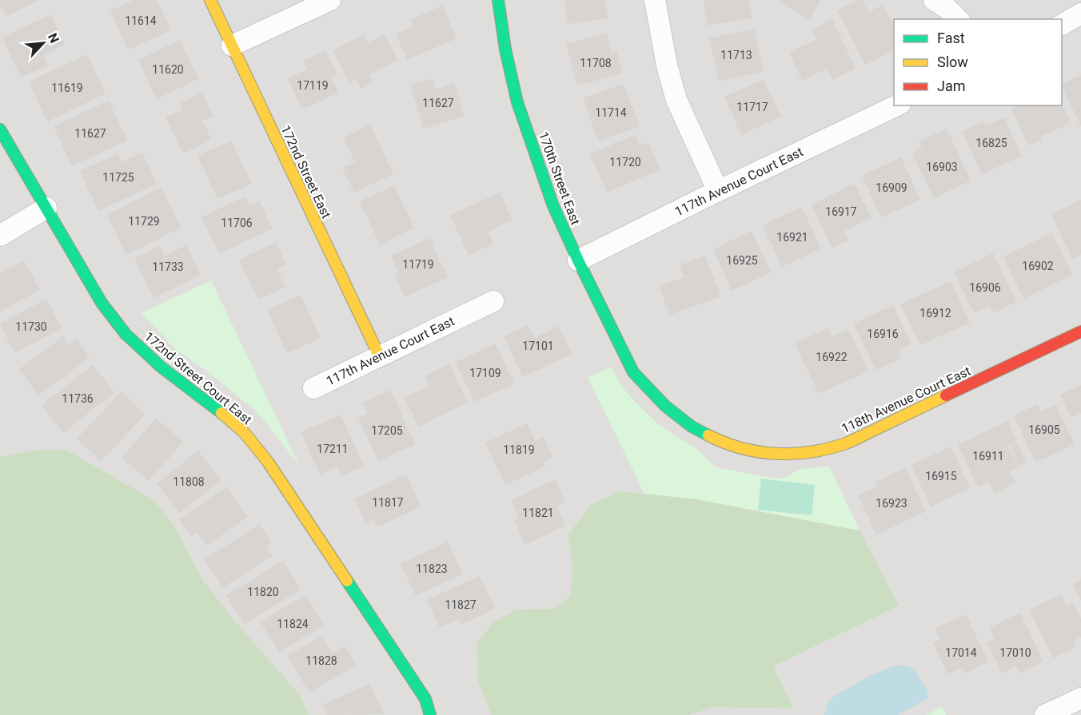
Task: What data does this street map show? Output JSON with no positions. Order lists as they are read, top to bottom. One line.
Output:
{"streets":{"street":["172nd Street East","170th Street East","117th Avenue Court East","172nd Street Court East","118th Avenue Court East"]},"crossings":[["172nd Street East","117th Avenue Court East"],["170th Street East","117th Avenue Court East"],["170th Street East","118th Avenue Court East"]],"house_numbers":["11614","11713","11708","11620","17119","11619","11627","11717","11714","11627","16825","11720","16903","11725","16909","16917","11729","11706","16921","16925","11719","16902","11733","16906","16912","11730","16916","17101","16922","17109","11736","16905","17205","17211","11819","16911","16915","11808","11817","16923","11821","11823","11820","11827","11824","17014","17010","11828"],"legend":["Fast","Slow","Jam"],"north":"top right"}
